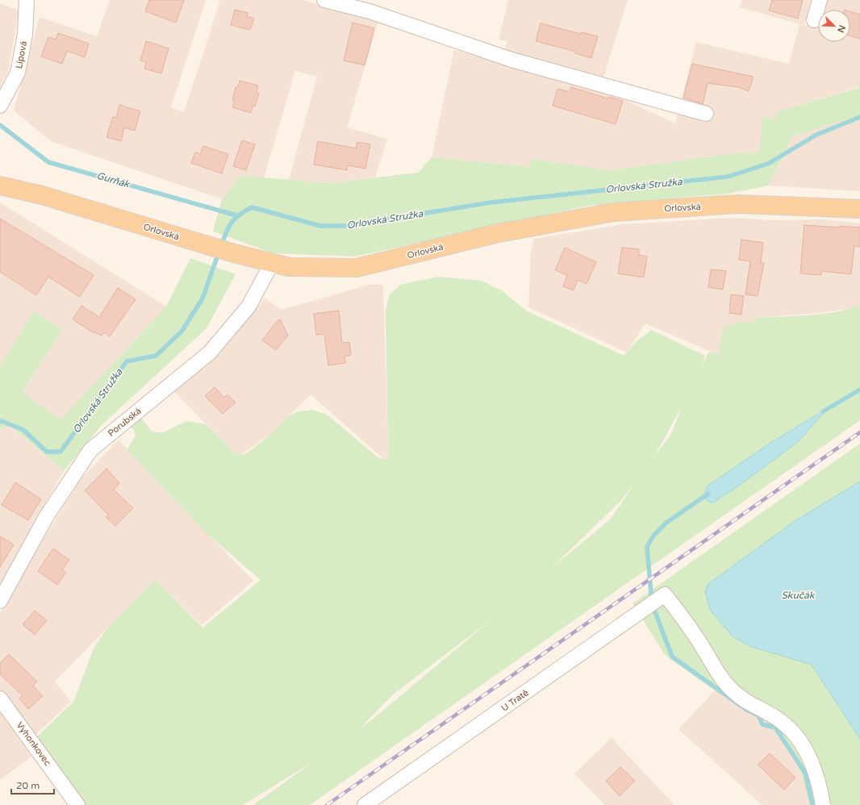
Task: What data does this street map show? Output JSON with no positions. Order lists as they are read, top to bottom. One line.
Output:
{"streets":{"main road":["Orlovská"],"street":["Lípová","Porubská","U Tratě","Vyhonkovec"]},"crossings":[["Orlovská","Porubská"]],"water":["Gurňák","Orlovská Stružka","Skučák"],"scale_bar":"20 m","north":"bottom right"}
